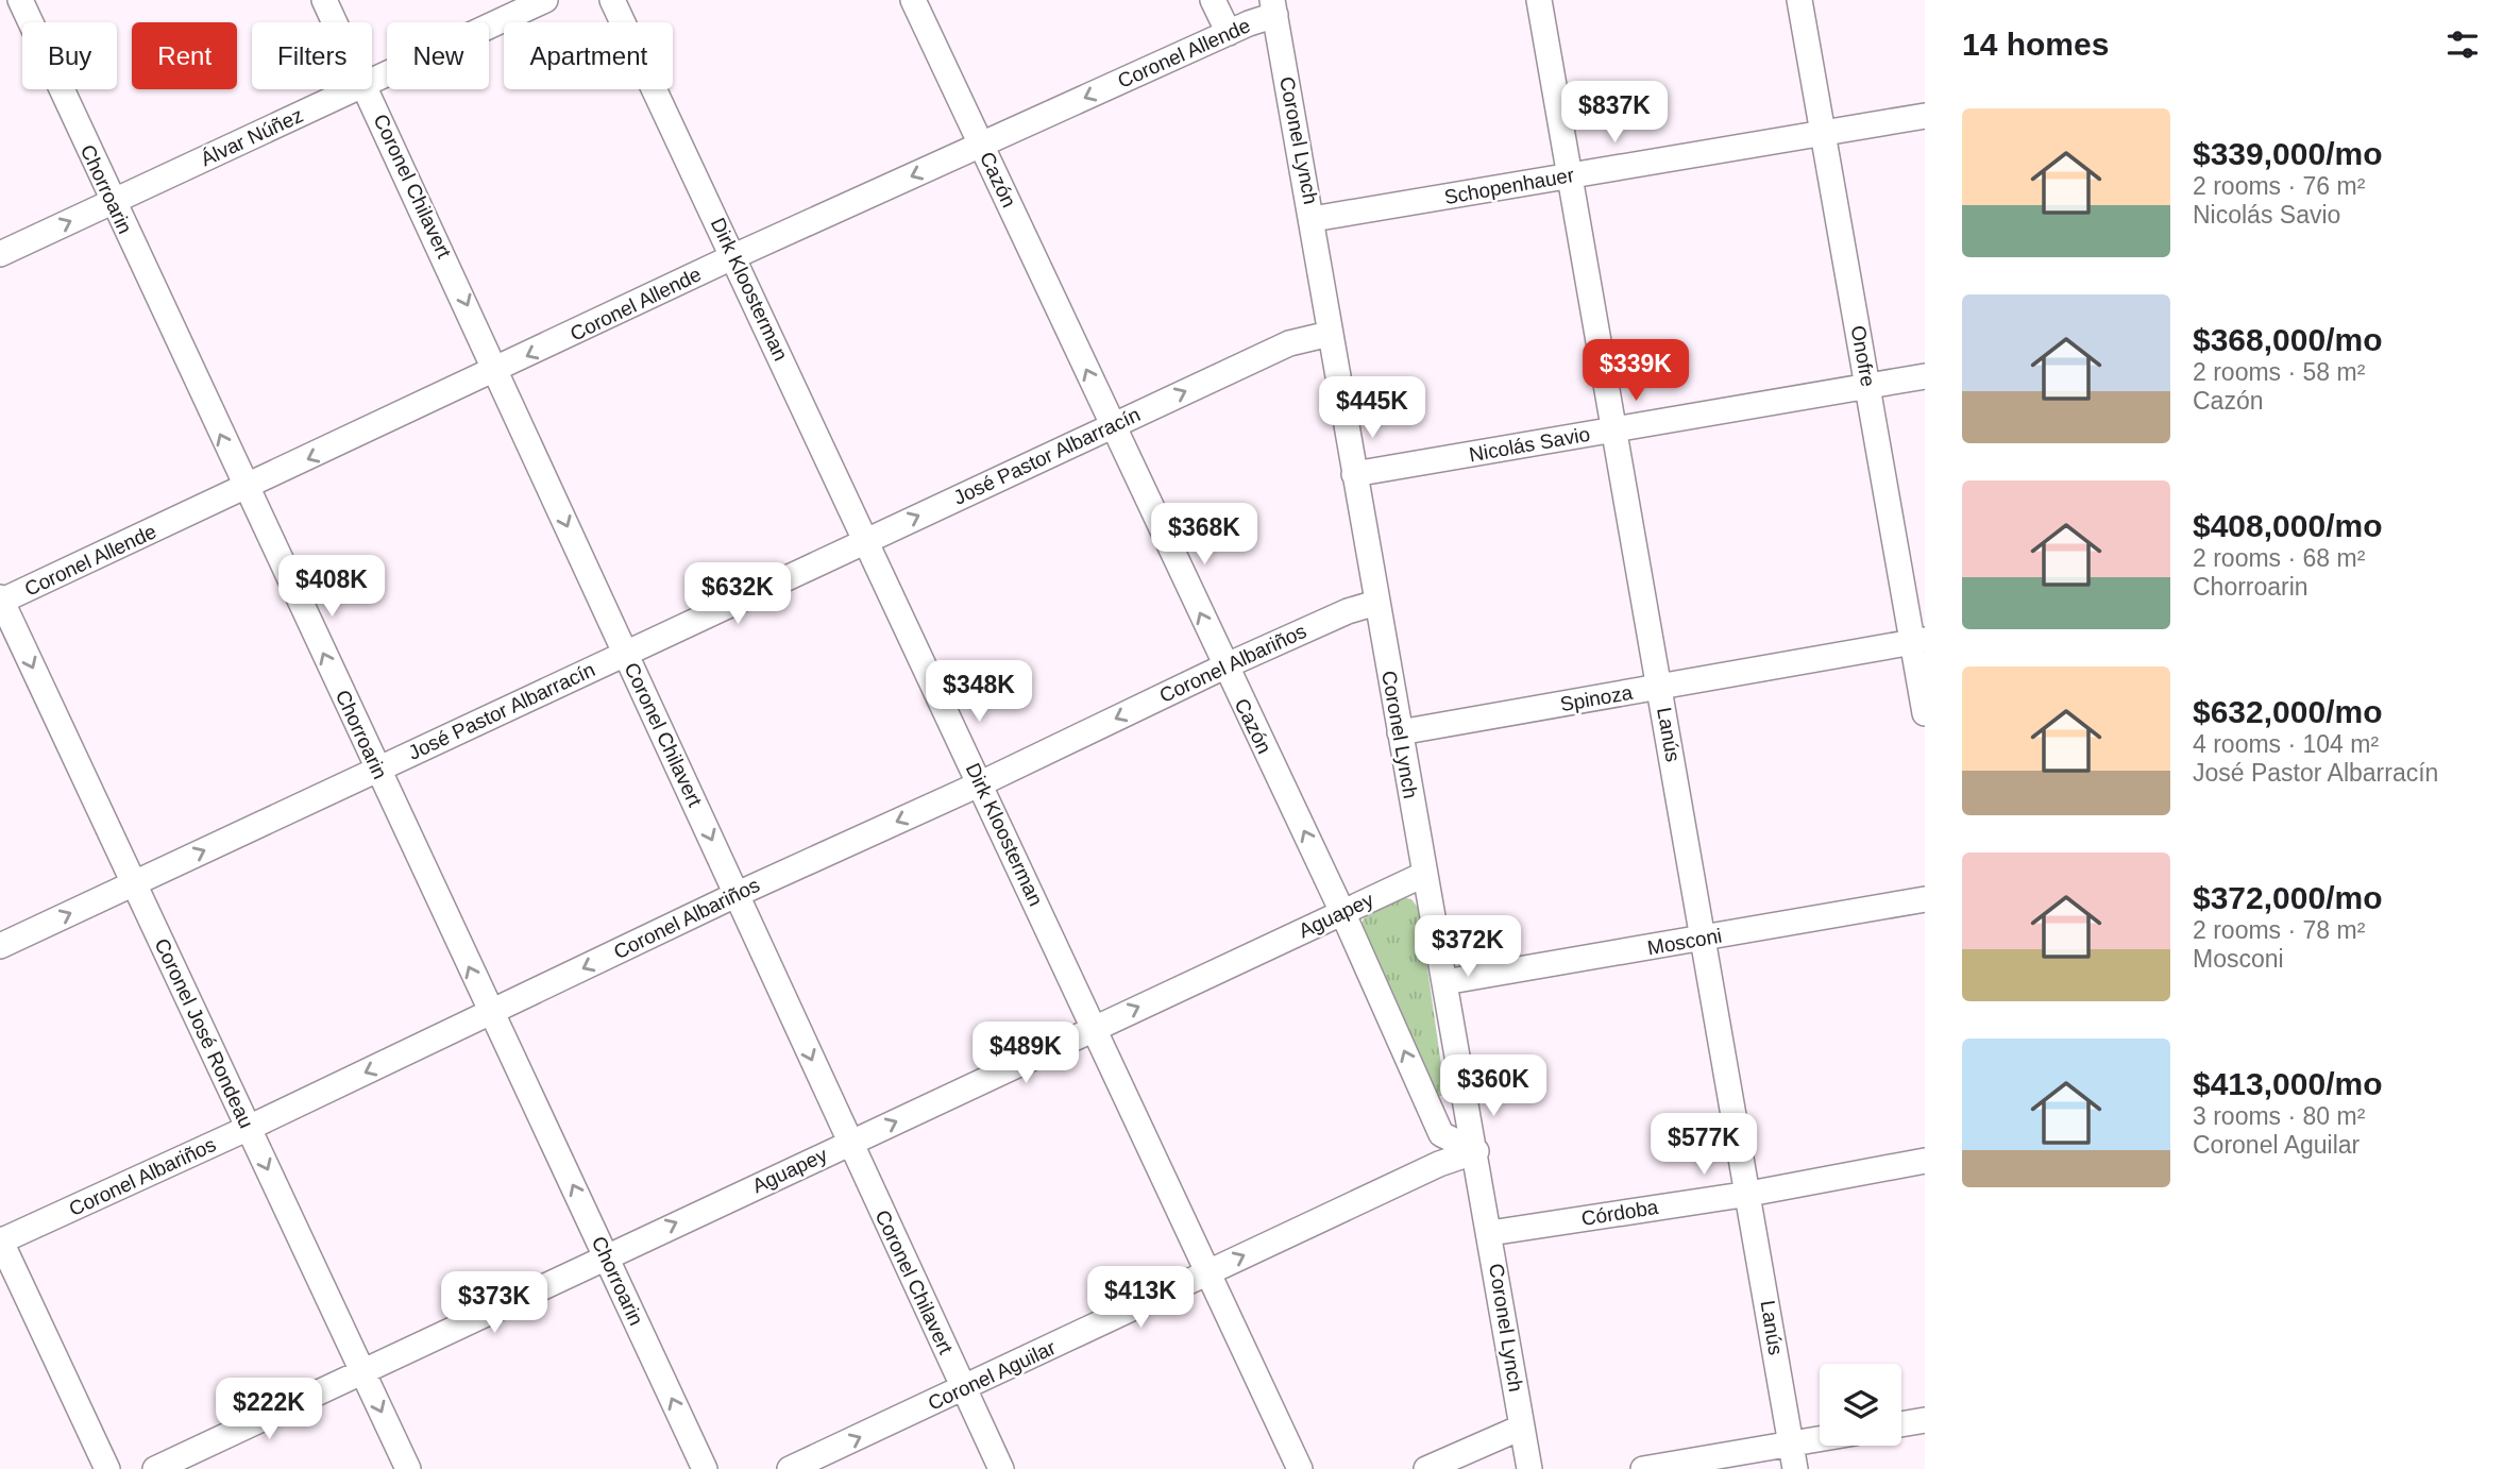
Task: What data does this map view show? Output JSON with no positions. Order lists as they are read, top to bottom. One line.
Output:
{"streets":{"street":["Coronel Allende","Álvar Núñez","Coronel Lynch","Cazón","Coronel Chilavert","Schopenhauer","Chorroarin","Dirk Kloosterman","Onofre","Nicolás Savio","José Pastor Albarracín","Coronel Albariños","Spinoza","Lanús","Aguapey","Mosconi","Coronel José Rondeau","Córdoba","Coronel Aguilar"]},"crossings":[["Coronel Allende","Coronel Lynch"],["Coronel Allende","Cazón"],["Coronel Allende","Coronel Chilavert"],["Coronel Allende","Chorroarin"],["Coronel Allende","Dirk Kloosterman"],["Coronel Allende","Coronel José Rondeau"],["Álvar Núñez","Chorroarin"],["Coronel Lynch","Cazón"],["Coronel Lynch","Schopenhauer"],["Coronel Lynch","Nicolás Savio"],["Coronel Lynch","José Pastor Albarracín"],["Coronel Lynch","Coronel Albariños"],["Coronel Lynch","Spinoza"],["Coronel Lynch","Aguapey"],["Coronel Lynch","Mosconi"],["Coronel Lynch","Córdoba"],["Coronel Lynch","Coronel Aguilar"],["Cazón","José Pastor Albarracín"],["Cazón","Coronel Albariños"],["Cazón","Aguapey"],["Cazón","Coronel Aguilar"],["Coronel Chilavert","José Pastor Albarracín"],["Coronel Chilavert","Coronel Albariños"],["Coronel Chilavert","Aguapey"],["Coronel Chilavert","Coronel Aguilar"],["Schopenhauer","Onofre"],["Schopenhauer","Lanús"],["Chorroarin","José Pastor Albarracín"],["Chorroarin","Coronel Albariños"],["Chorroarin","Aguapey"],["Dirk Kloosterman","José Pastor Albarracín"],["Dirk Kloosterman","Coronel Albariños"],["Dirk Kloosterman","Aguapey"],["Dirk Kloosterman","Coronel Aguilar"],["Onofre","Nicolás Savio"],["Onofre","Spinoza"],["Nicolás Savio","Lanús"],["José Pastor Albarracín","Coronel José Rondeau"],["Coronel Albariños","Coronel José Rondeau"],["Spinoza","Lanús"],["Lanús","Mosconi"],["Lanús","Córdoba"],["Aguapey","Coronel José Rondeau"]],"one_way":["Coronel Allende","Cazón","Coronel Chilavert","Chorroarin","José Pastor Albarracín","Coronel Albariños","Aguapey","Coronel José Rondeau","Coronel Aguilar"],"page":{"heading":"14 homes","chip":["Buy","Rent","Filters","New","Apartment"],"price":["$837K","$339K","$445K","$368K","$408K","$632K","$348K","$372K","$489K","$360K","$577K","$413K","$373K","$222K"],"list":[{"name":"$339,000/mo","note":"2 rooms · 76 m² · Nicolás Savio"},{"name":"$368,000/mo","note":"2 rooms · 58 m² · Cazón"},{"name":"$408,000/mo","note":"2 rooms · 68 m² · Chorroarin"},{"name":"$632,000/mo","note":"4 rooms · 104 m² · José Pastor Albarracín"},{"name":"$372,000/mo","note":"2 rooms · 78 m² · Mosconi"},{"name":"$413,000/mo","note":"3 rooms · 80 m² · Coronel Aguilar"}]}}
